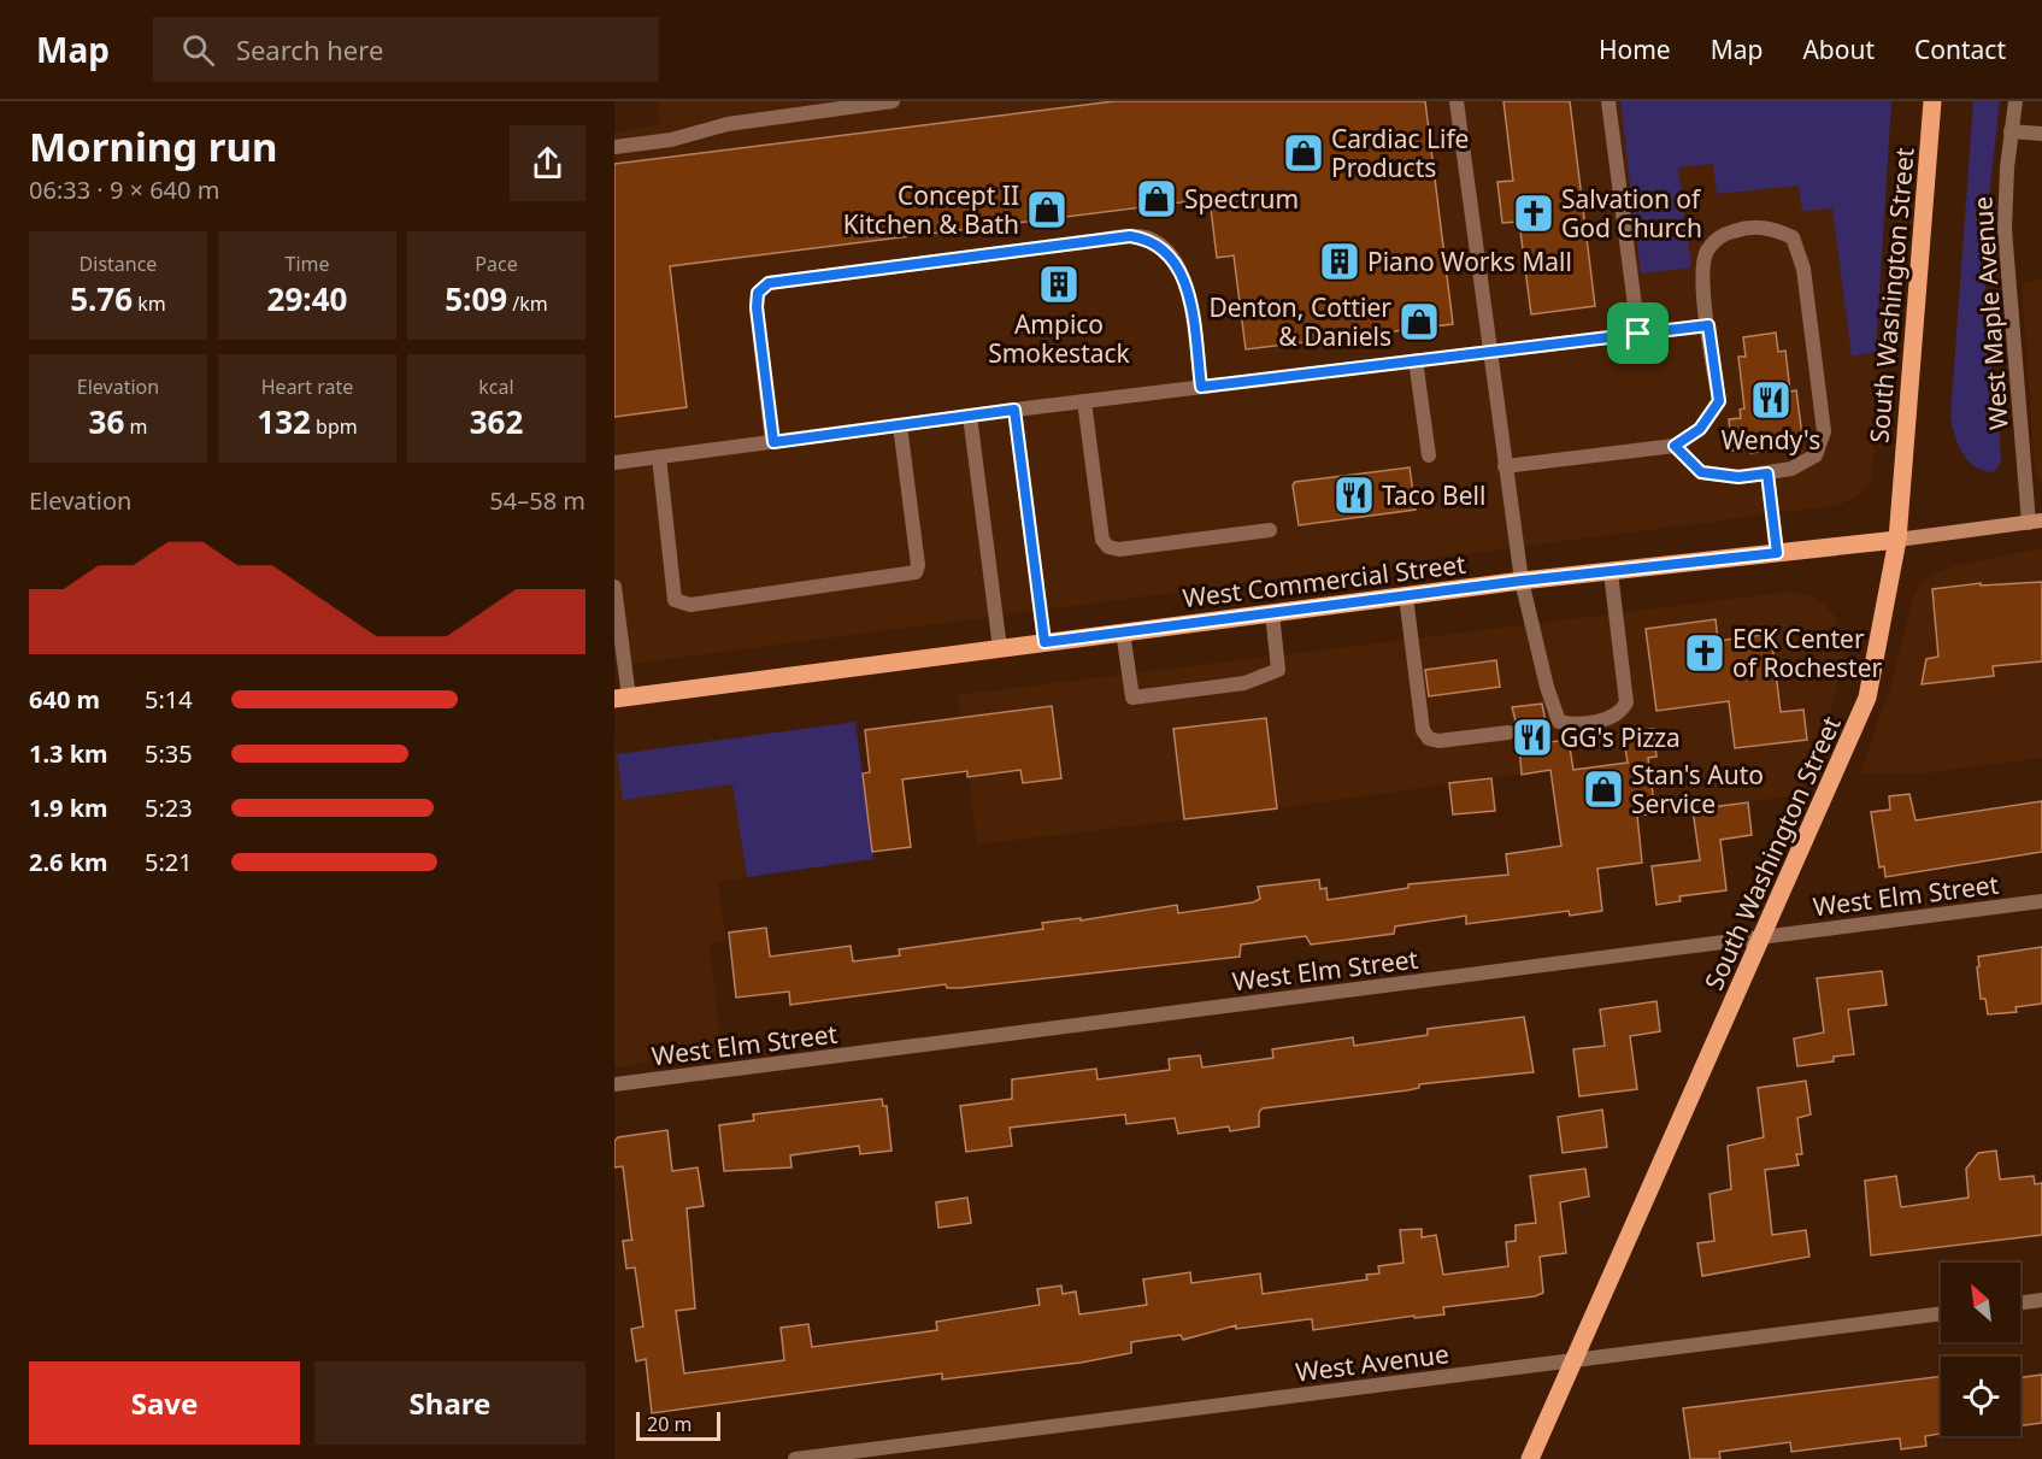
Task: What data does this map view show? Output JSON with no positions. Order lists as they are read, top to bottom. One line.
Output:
{"streets":{"main road":["South Washington Street","West Commercial Street"],"street":["West Maple Avenue","West Elm Street","West Avenue"]},"crossings":[["South Washington Street","West Commercial Street"],["South Washington Street","West Elm Street"],["South Washington Street","West Avenue"],["West Maple Avenue","West Commercial Street"]],"places":{"shop":["Cardiac Life Products","Spectrum","Concept II Kitchen & Bath","Denton, Cottier & Daniels","Stan's Auto Service"],"church":["Salvation of God Church","ECK Center of Rochester"],"building":["Piano Works Mall","Ampico Smokestack"],"restaurant":["Wendy's","Taco Bell","GG's Pizza"]},"scale_bar":"20 m","north":"top left","page":{"header":"Map","search":"Search here","nav":["Home","Map","About","Contact"],"heading":["Morning run","06:33 · 9 × 640 m"],"stats":[["Distance","5.76 km"],["Time","29:40"],["Pace","5:09 /km"],["Elevation","36 m"],["Heart rate","132 bpm"],["kcal","362"]],"chart":["Elevation","54–58 m"],"list":[{"name":"640 m","note":"5:14"},{"name":"1.3 km","note":"5:35"},{"name":"1.9 km","note":"5:23"},{"name":"2.6 km","note":"5:21"}],"buttons":["Save","Share"],"scale":"20 m"}}
